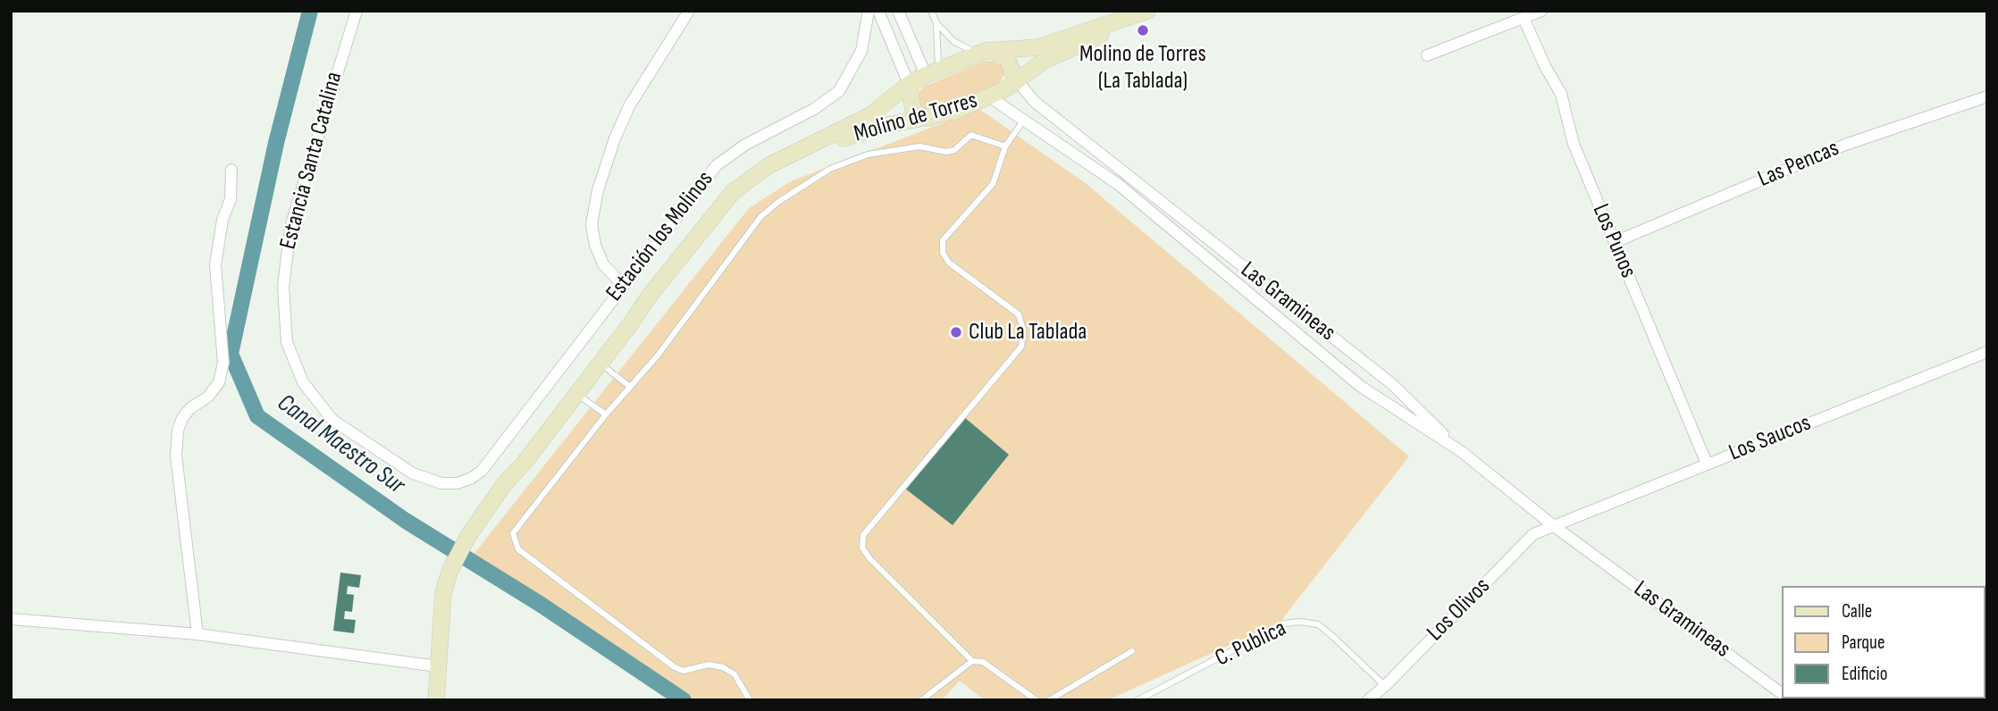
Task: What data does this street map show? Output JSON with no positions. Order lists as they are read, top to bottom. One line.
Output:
{"streets":{"main road":["Molino de Torres"],"street":["Estancia Santa Catalina","Las Pencas","Estación los Molinos","Los Punos","Las Gramineas","Los Saucos","Los Olivos"],"lane":["C. Publica"]},"crossings":[["Molino de Torres","Las Gramineas"],["Estancia Santa Catalina","Estación los Molinos"],["Las Pencas","Los Punos"],["Los Punos","Los Saucos"],["Las Gramineas","Los Saucos"],["Las Gramineas","Los Olivos"],["Los Saucos","Los Olivos"],["Los Olivos","C. Publica"]],"water":["Canal Maestro Sur"],"places":["Molino de Torres (La Tablada)","Club La Tablada"],"legend":["Calle","Parque","Edificio"]}
